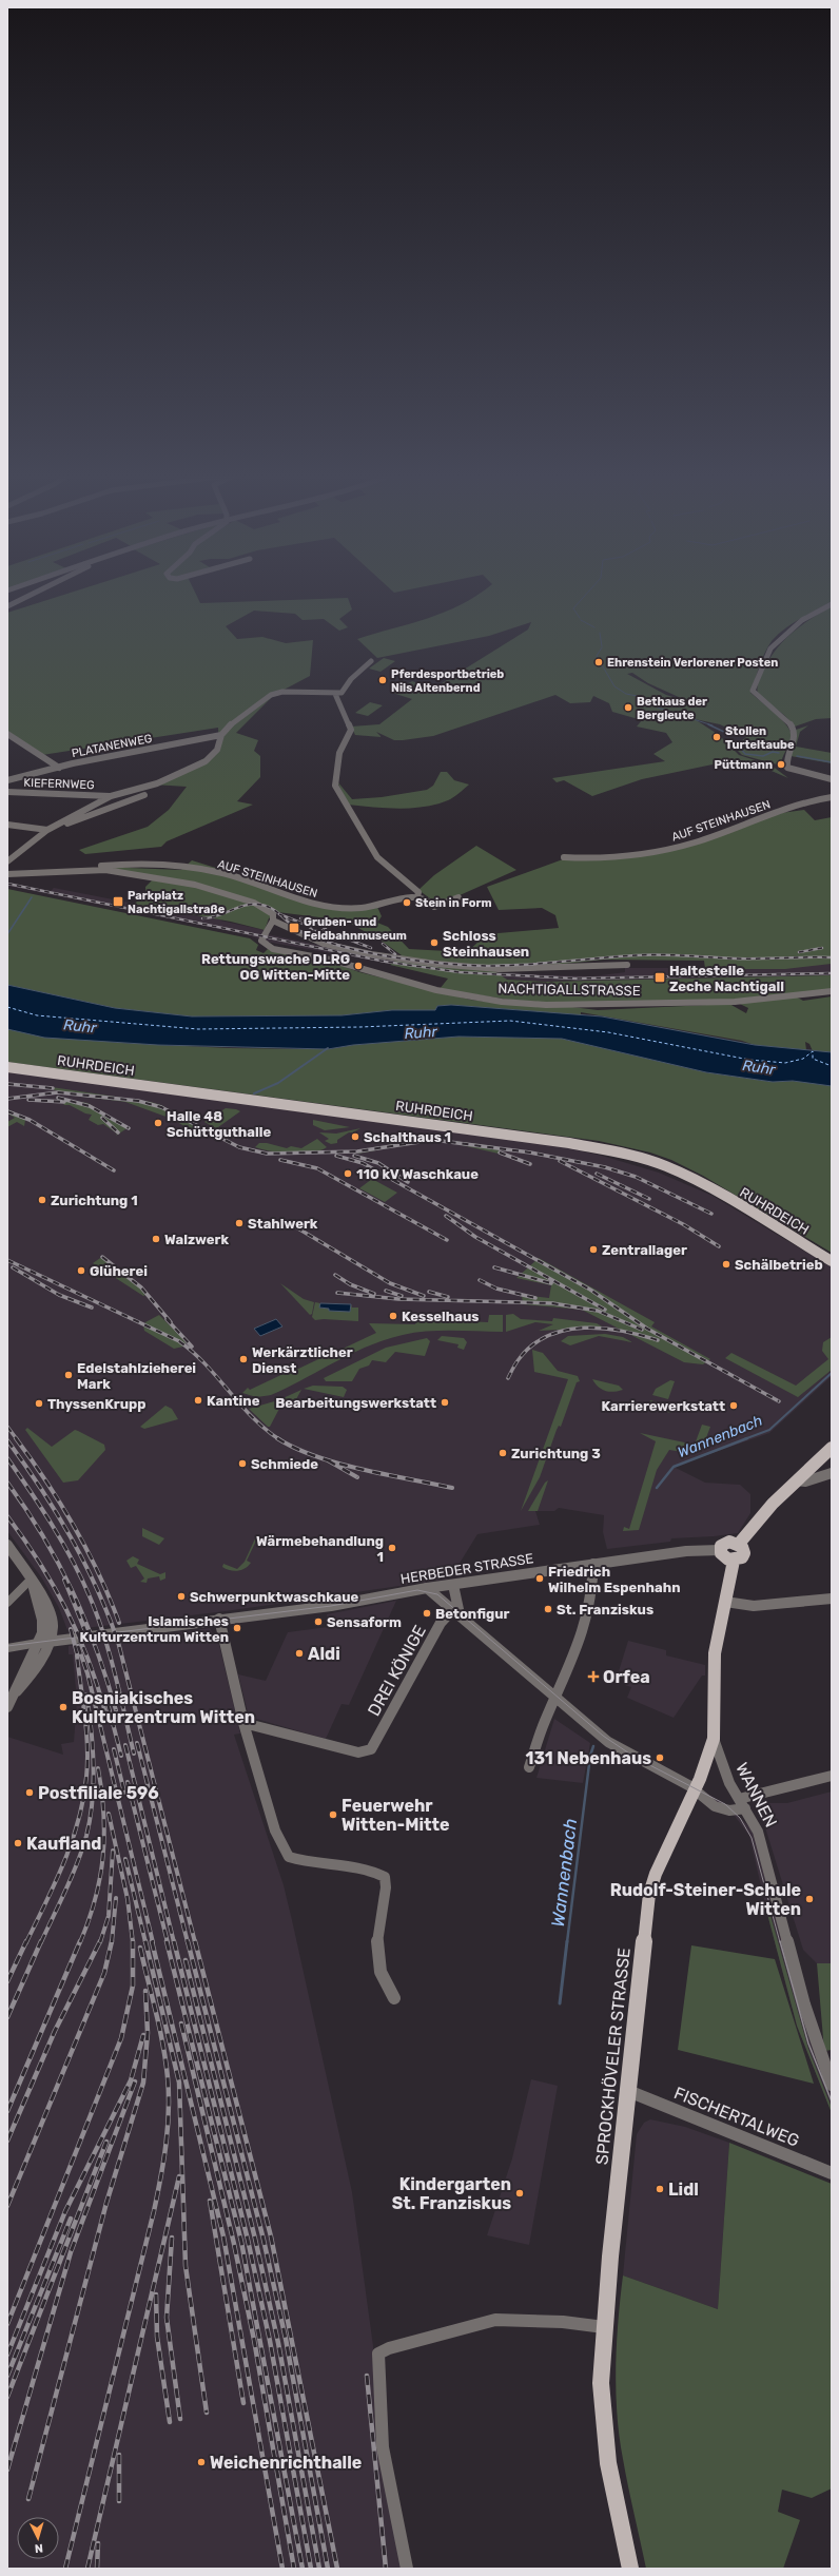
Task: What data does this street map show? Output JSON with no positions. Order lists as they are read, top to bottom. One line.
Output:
{"streets":{"main road":["RUHRDEICH","SPROCKHÖVELER STRASSE"],"street":["PLATANENWEG","KIEFERNWEG","AUF STEINHAUSEN","NACHTIGALLSTRASSE","HERBEDER STRASSE","DREI KÖNIGE","WANNEN","FISCHERTALWEG"]},"crossings":[["AUF STEINHAUSEN","NACHTIGALLSTRASSE"],["HERBEDER STRASSE","SPROCKHÖVELER STRASSE"],["WANNEN","SPROCKHÖVELER STRASSE"],["SPROCKHÖVELER STRASSE","FISCHERTALWEG"]],"water":["Ruhr","Wannenbach"],"places":{"other":["Ehrenstein Verlorener Posten","Pferdesportbetrieb Nils Altenbernd","Bethaus der Bergleute","Stollen Turteltaube","Püttmann","Stein in Form","Schloss Steinhausen","Rettungswache DLRG OG Witten-Mitte","Halle 48 Schüttguthalle","Schalthaus 1","110 kV Waschkaue","Zurichtung 1","Stahlwerk","Walzwerk","Zentrallager","Schälbetrieb","Glüherei","Kesselhaus","Werkärztlicher Dienst","Edelstahlzieherei Mark","Kantine","Bearbeitungswerkstatt","ThyssenKrupp","Karrierewerkstatt","Zurichtung 3","Schmiede","Wärmebehandlung 1","Friedrich Wilhelm Espenhahn","Schwerpunktwaschkaue","St. Franziskus","Betonfigur","Sensaform","Islamisches Kulturzentrum Witten","Aldi","Bosniakisches Kulturzentrum Witten","131 Nebenhaus","Postfiliale 596","Feuerwehr Witten-Mitte","Kaufland","Rudolf-Steiner-Schule Witten","Lidl","Kindergarten St. Franziskus","Weichenrichthalle"],"transit":["Parkplatz Nachtigallstraße","Gruben- und Feldbahnmuseum","Haltestelle Zeche Nachtigall"],"health":["Orfea"]},"north":"bottom"}
